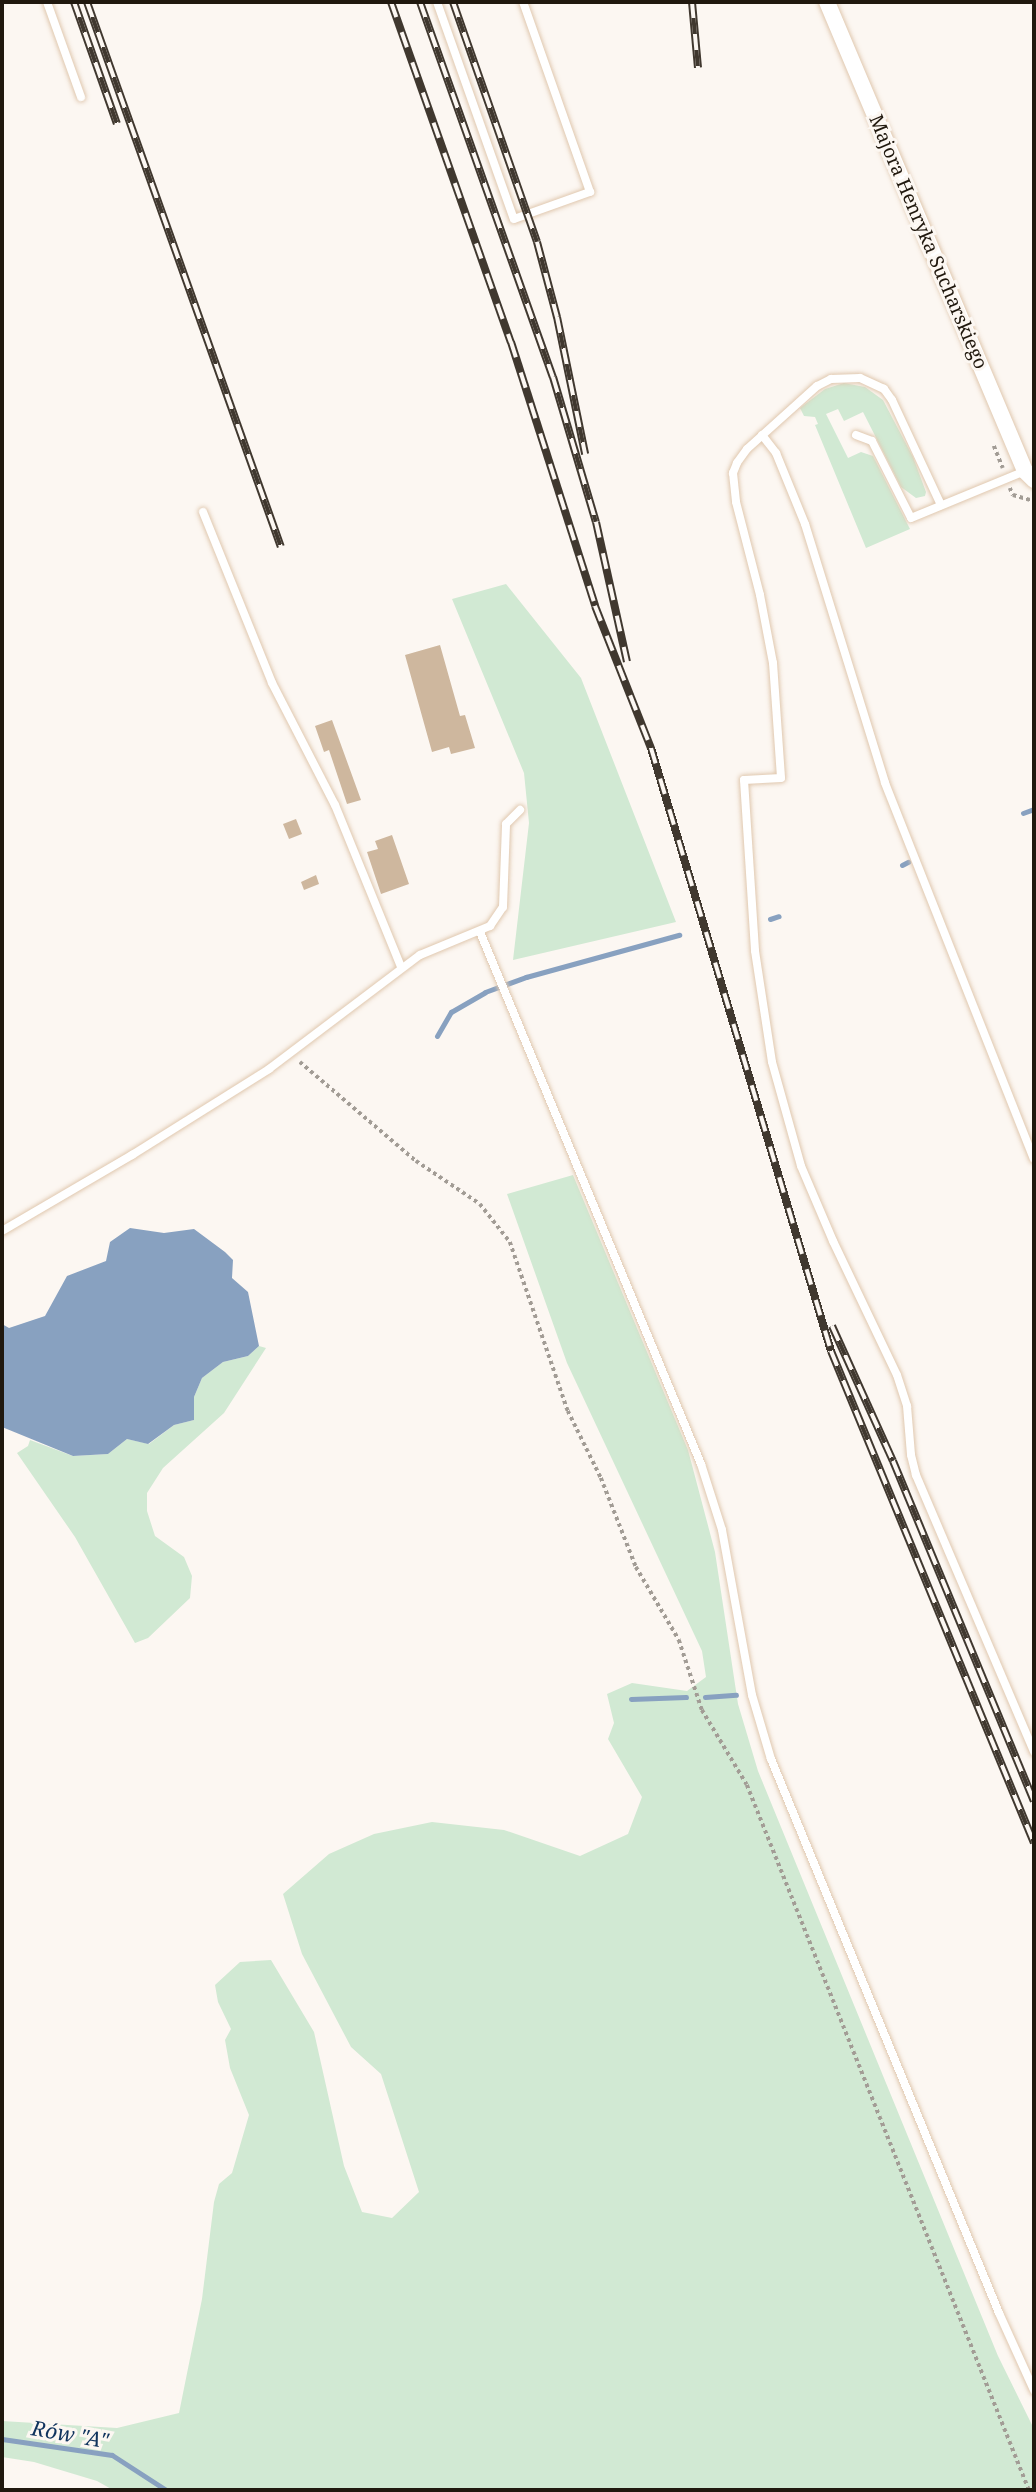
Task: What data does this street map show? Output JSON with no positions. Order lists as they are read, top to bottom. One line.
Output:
{"streets":{"street":["Majora Henryka Sucharskiego"]},"water":["Rów \"A\""]}
